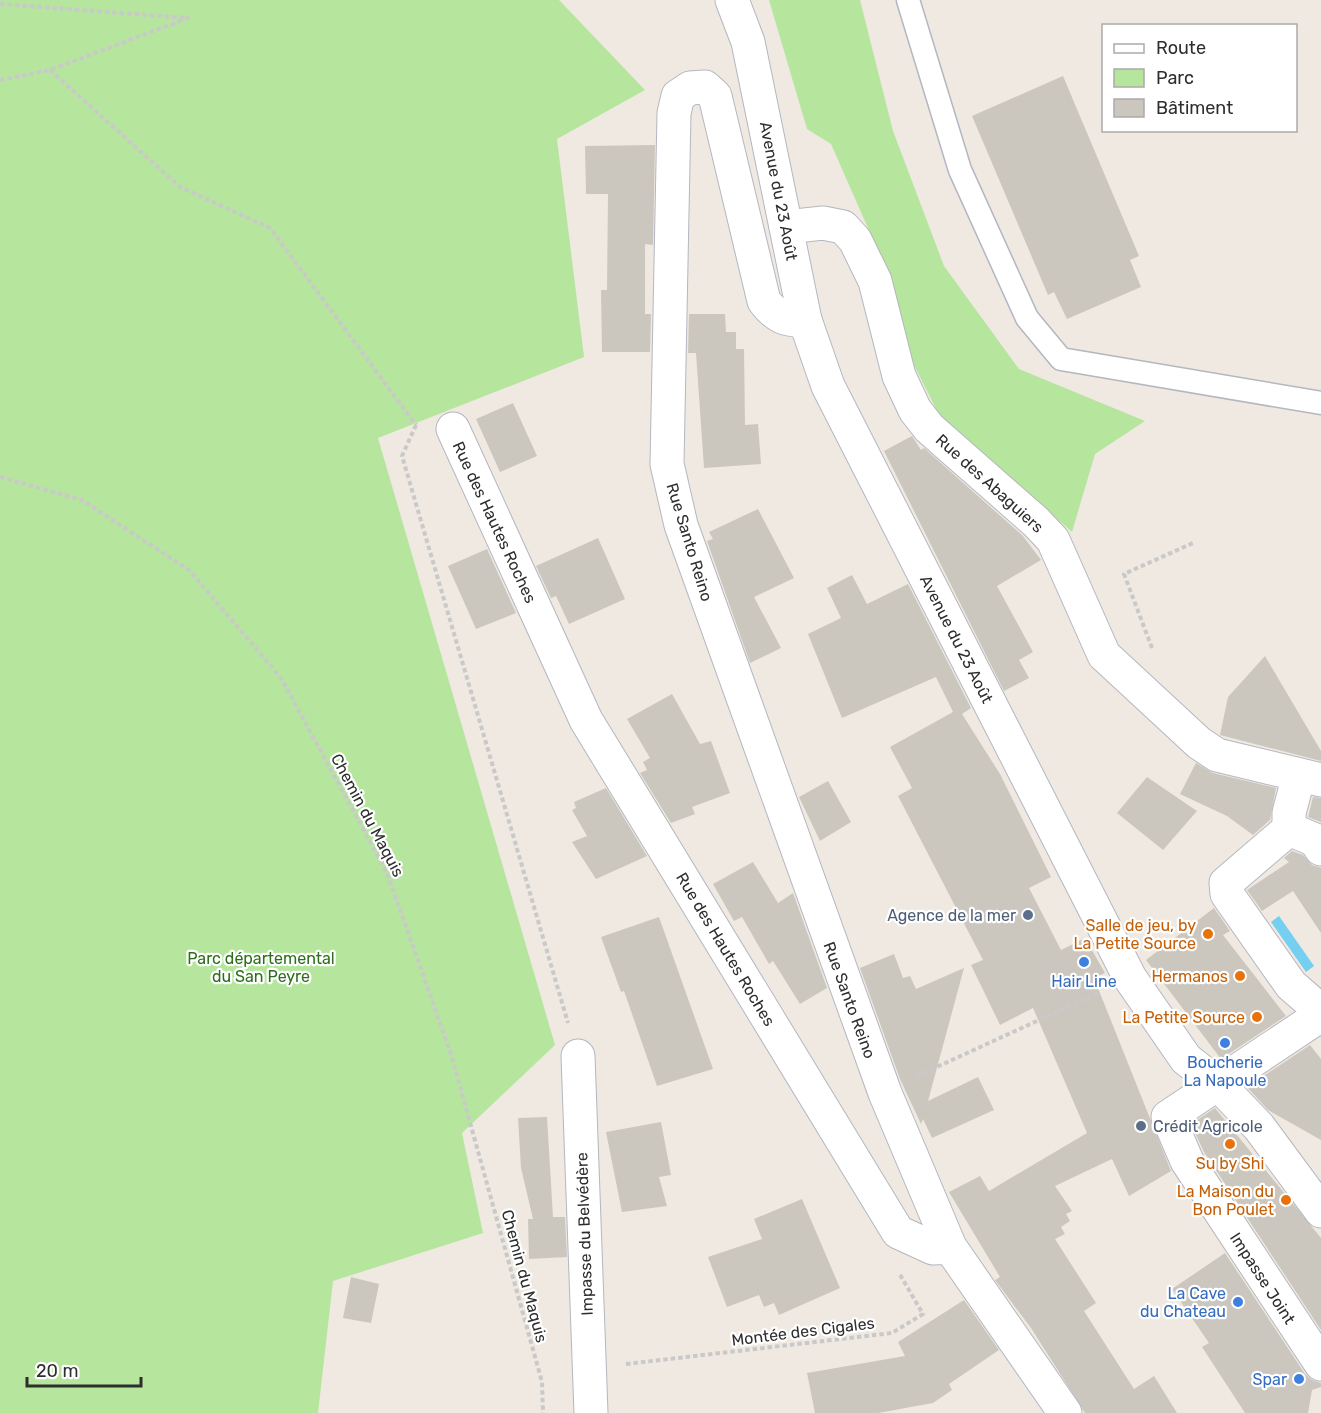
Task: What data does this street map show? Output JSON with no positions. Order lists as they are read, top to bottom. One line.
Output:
{"streets":{"street":["Avenue du 23 Août","Rue des Abaguiers","Rue des Hautes Roches","Rue Santo Reino","Impasse du Belvédère","Impasse Joint"],"path":["Chemin du Maquis","Montée des Cigales"]},"crossings":[["Avenue du 23 Août","Rue des Abaguiers"],["Avenue du 23 Août","Rue Santo Reino"],["Avenue du 23 Août","Impasse Joint"],["Rue des Hautes Roches","Montée des Cigales"],["Impasse du Belvédère","Montée des Cigales"]],"parks":["Parc départemental du San Peyre"],"places":["Agence de la mer","Salle de jeu, by La Petite Source","Hair Line","Hermanos","La Petite Source","Boucherie La Napoule","Crédit Agricole","Su by Shi","La Maison du Bon Poulet","La Cave du Chateau","Spar"],"legend":["Route","Parc","Bâtiment"],"scale_bar":"20 m"}
